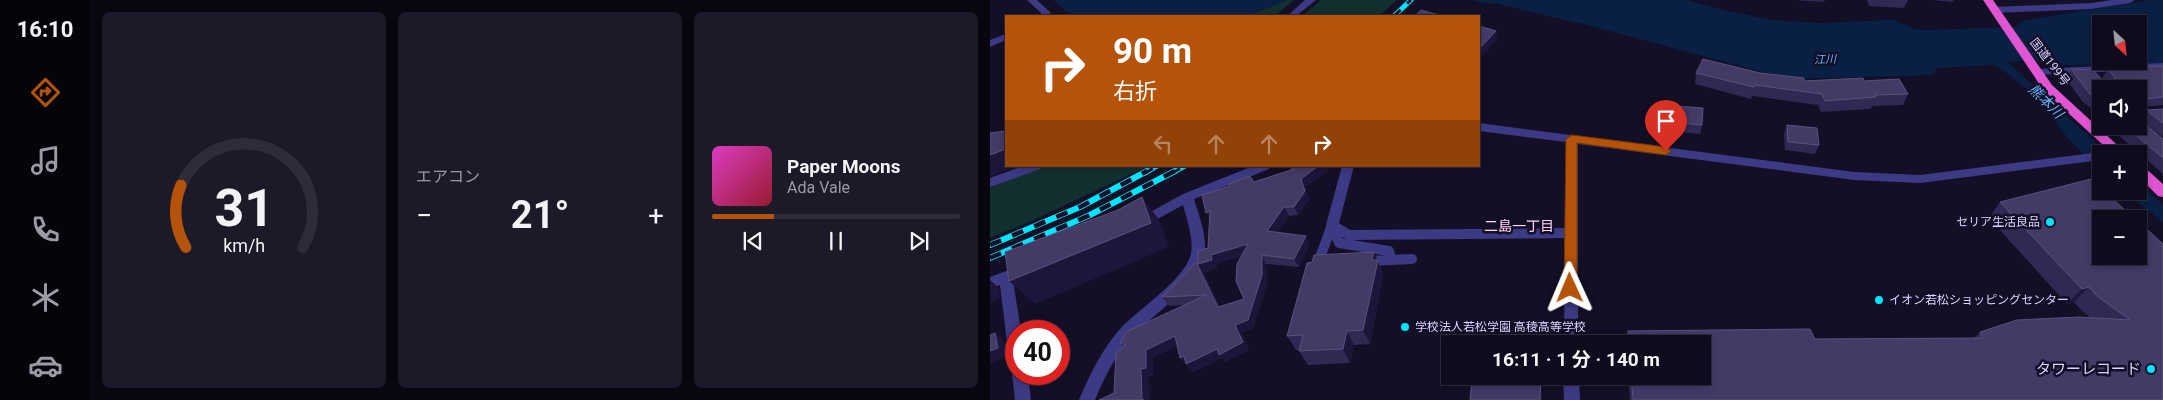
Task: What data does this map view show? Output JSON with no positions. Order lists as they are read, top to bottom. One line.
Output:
{"streets":{"highway":["国道199号"]},"districts":["二島一丁目"],"water":["江川","熊本川"],"places":["セリア生活良品","イオン若松ショッピングセンター","学校法人若松学園 高稜高等学校","タワーレコード"],"north":"bottom right","page":{"tabs":"16:10","tile":"エアコン","map_buttons":["+","−"],"turn":["90 m","右折"],"song":["Paper Moons","Ada Vale"],"heat":["−","21°","+"],"limit":"40","trip":"16:11 · 1 分 · 140 m","gauge":["31","km/h"]}}
